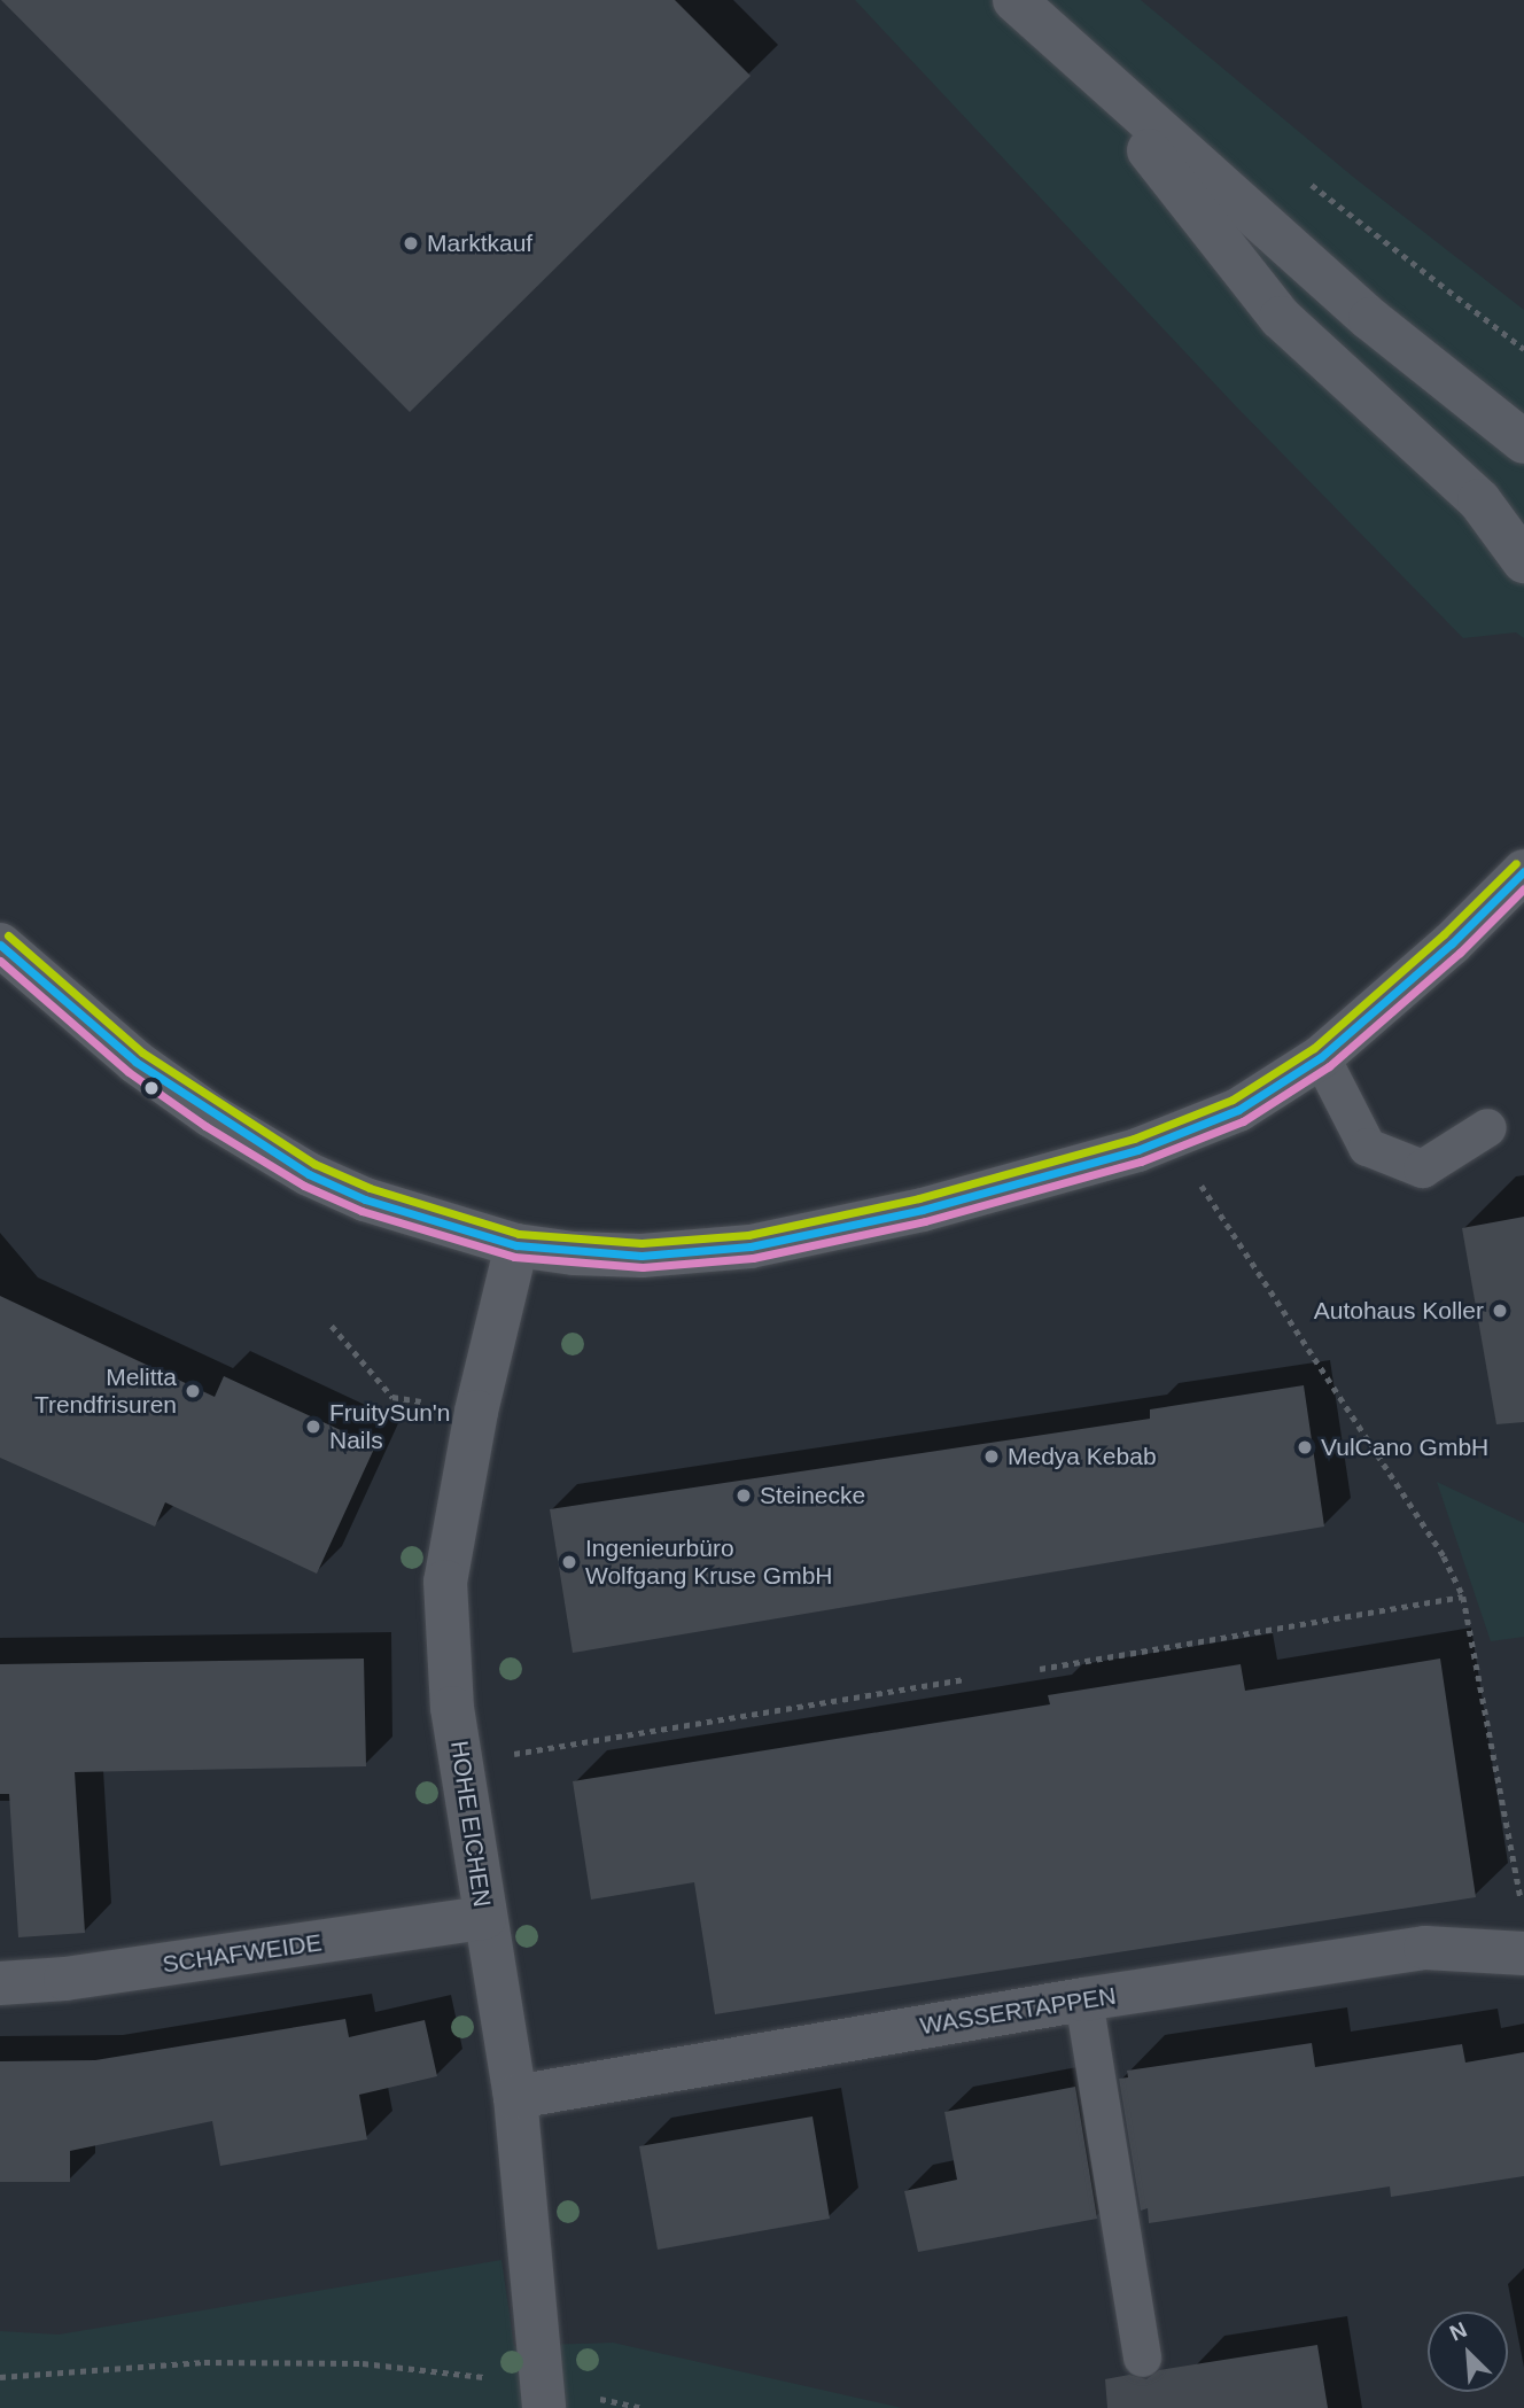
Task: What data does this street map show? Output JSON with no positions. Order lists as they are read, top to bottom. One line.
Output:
{"streets":{"street":["HOHE EICHEN","SCHAFWEIDE","WASSERTAPPEN"]},"crossings":[["HOHE EICHEN","SCHAFWEIDE"],["HOHE EICHEN","WASSERTAPPEN"]],"places":["Marktkauf","Autohaus Koller","Melitta Trendfrisuren","FruitySun'n Nails","VulCano GmbH","Medya Kebab","Steinecke","Ingenieurbüro Wolfgang Kruse GmbH"],"north":"top left"}
